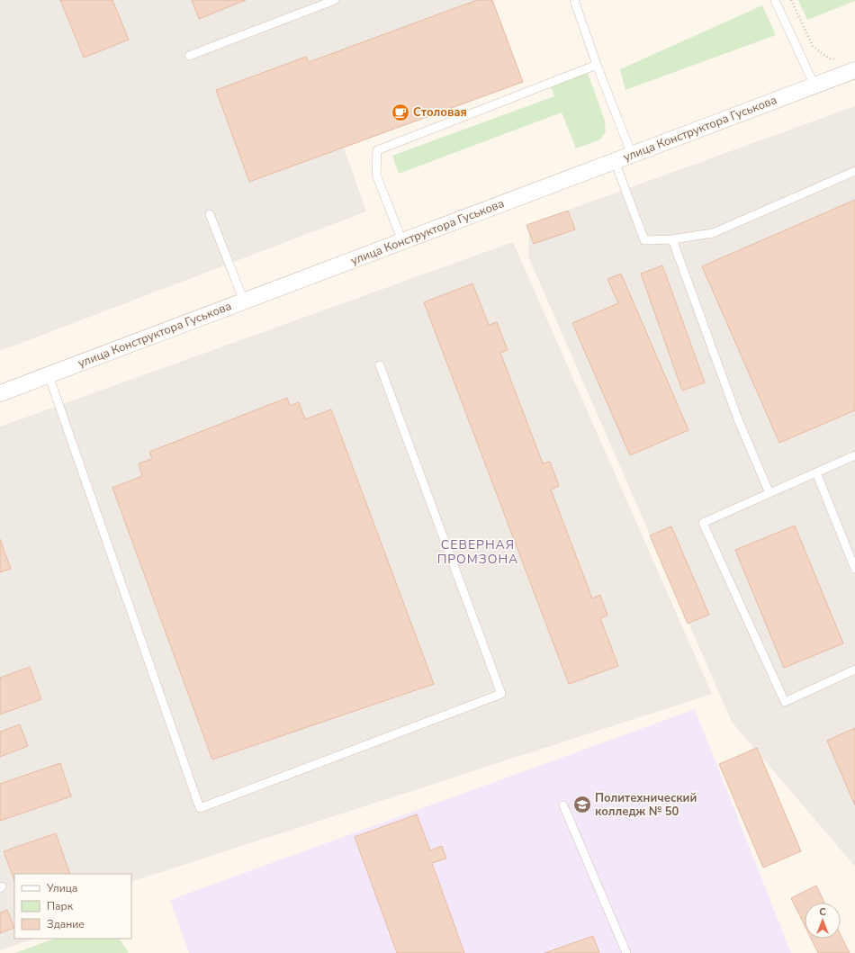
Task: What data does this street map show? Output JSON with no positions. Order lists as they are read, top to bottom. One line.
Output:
{"streets":{"street":["улица Конструктора Гуськова"]},"districts":["СЕВЕРНАЯ ПРОМЗОНА"],"places":{"cafe":["Столовая"],"school or university":["Политехнический колледж № 50"]},"legend":["Улица","Парк","Здание"],"north":"top"}
